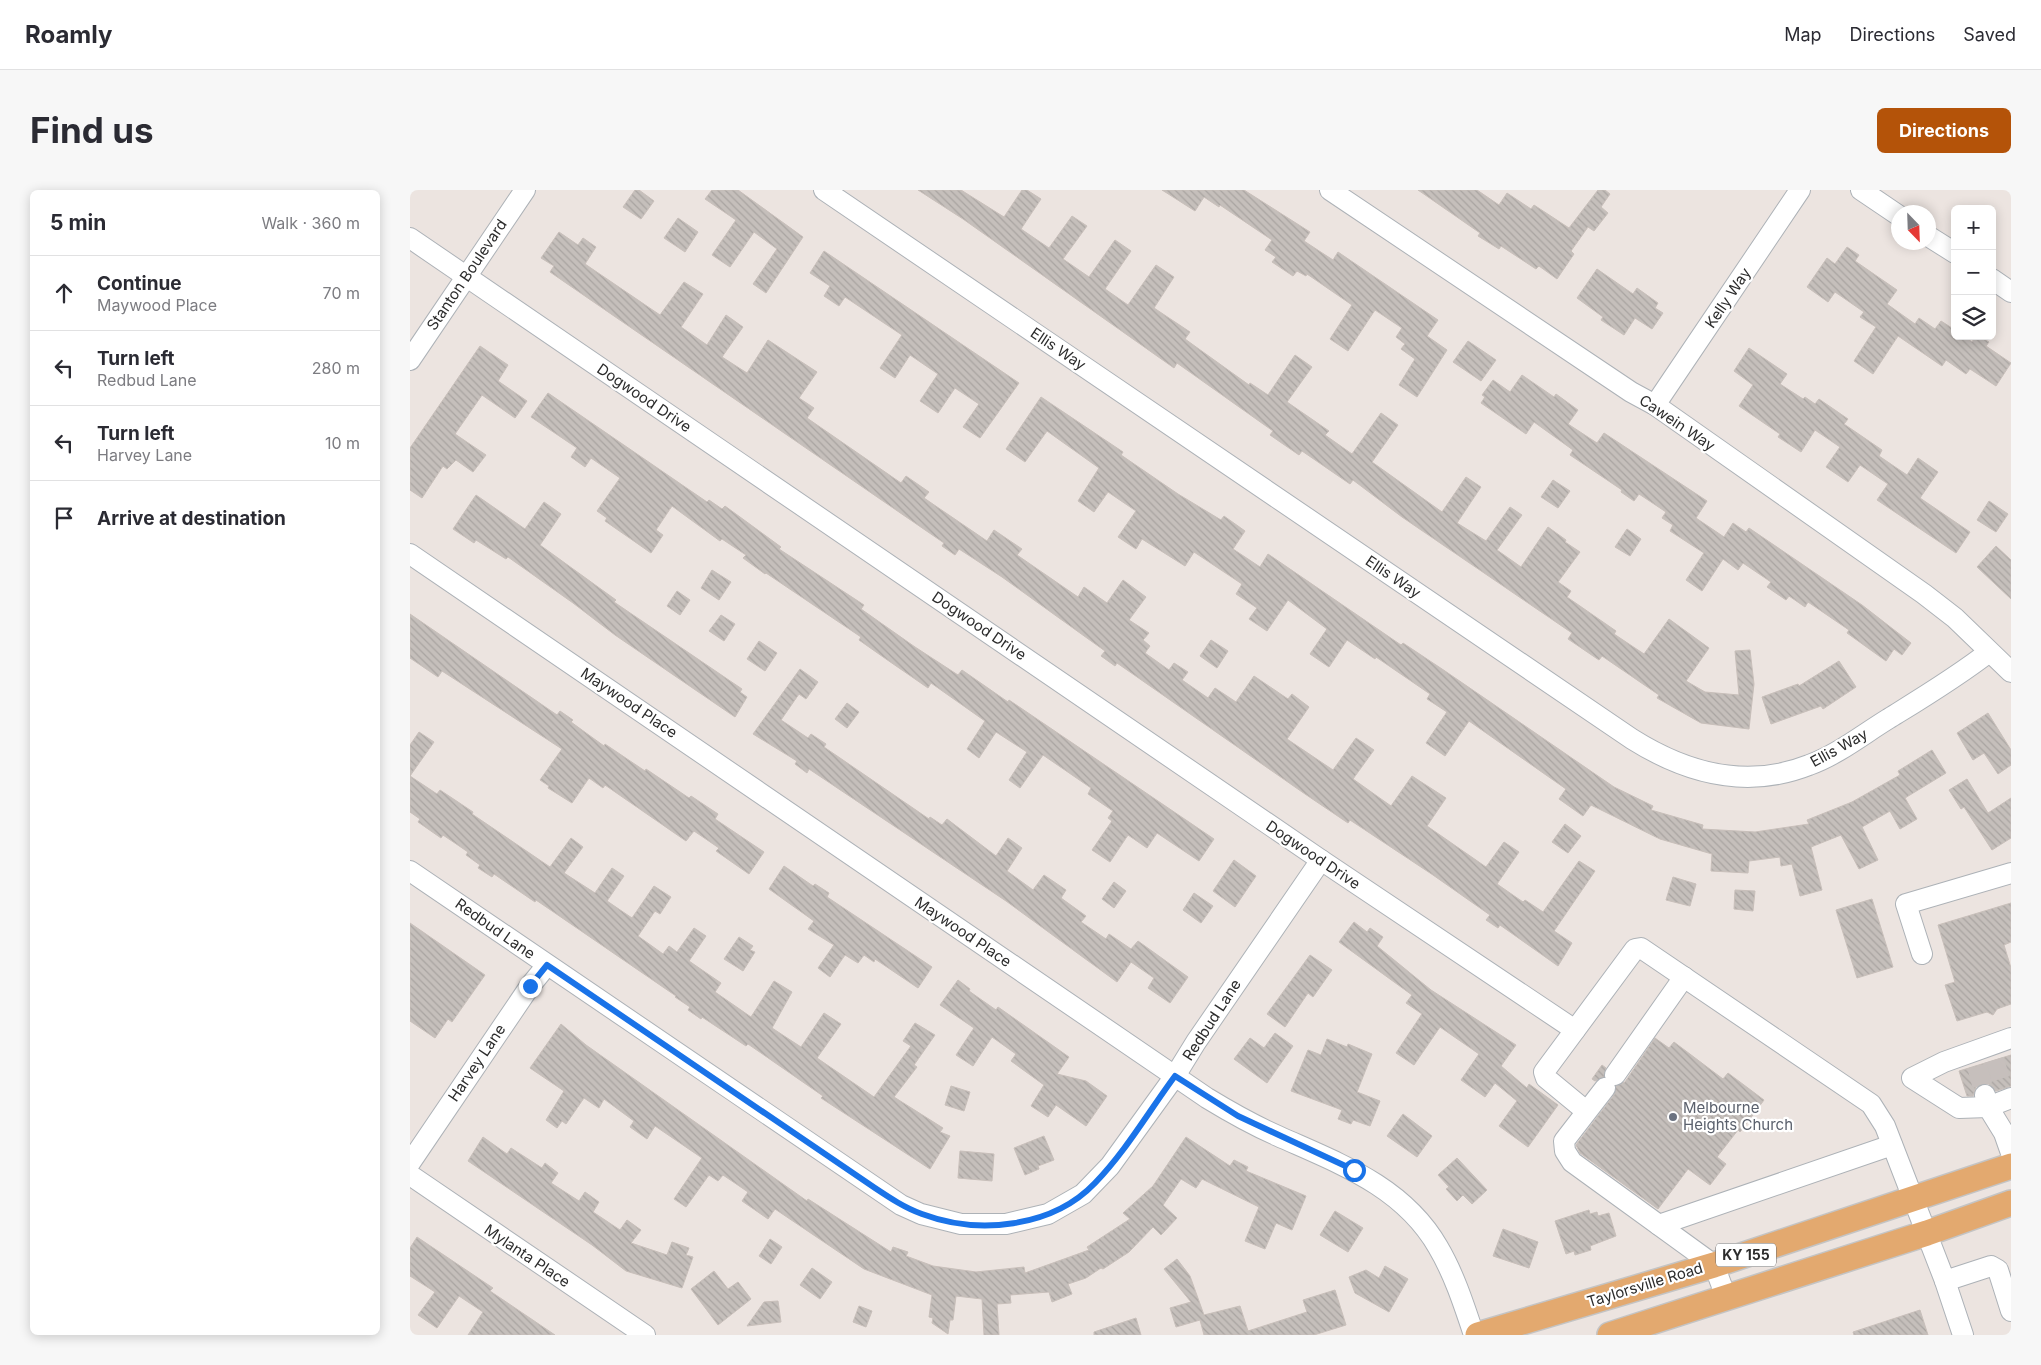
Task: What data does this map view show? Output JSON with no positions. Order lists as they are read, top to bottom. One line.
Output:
{"streets":{"main road":["KY 155","Taylorsville Road"],"street":["Stanton Boulevard","Kelly Way","Ellis Way","Dogwood Drive","Cawein Way","Maywood Place","Redbud Lane","Harvey Lane","Mylanta Place"]},"crossings":[["Stanton Boulevard","Dogwood Drive"],["Kelly Way","Cawein Way"],["Ellis Way","Cawein Way"],["Dogwood Drive","Redbud Lane"],["Maywood Place","Redbud Lane"],["Redbud Lane","Harvey Lane"]],"places":["Melbourne Heights Church"],"north":"bottom right","page":{"header":"Roamly","nav":["Map","Directions","Saved"],"buttons":"Directions","title":"Find us","heading":["5 min","Walk · 360 m"],"map_buttons":["+","−"],"list":[["Continue","Maywood Place","70 m"],["Turn left","Redbud Lane","280 m"],["Turn left","Harvey Lane","10 m"],"Arrive at destination"]}}
